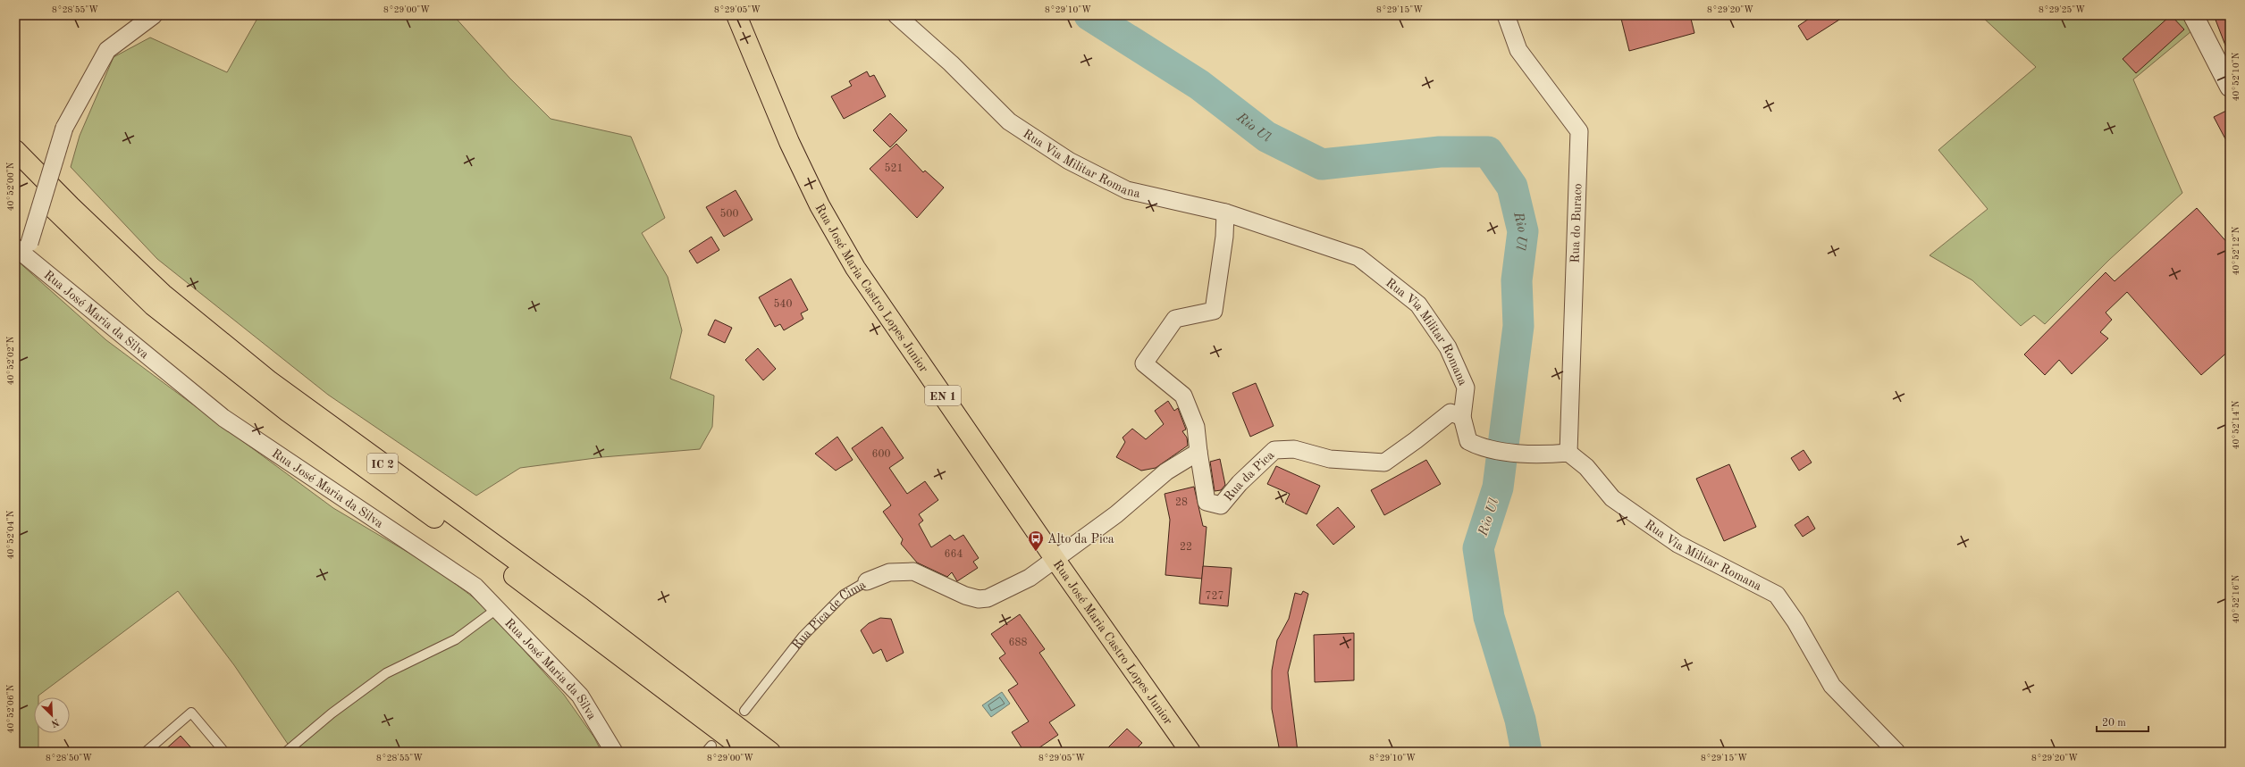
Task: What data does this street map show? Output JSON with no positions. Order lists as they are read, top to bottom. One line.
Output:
{"streets":{"main road":["Rua José Maria Castro Lopes Junior","EN 1","IC 2"],"street":["Rua Via Militar Romana","Rua do Buraco","Rua José Maria da Silva","Rua da Pica","Rua Pica de Cima"]},"crossings":[["Rua Via Militar Romana","Rua do Buraco"],["Rua Via Militar Romana","Rua da Pica"],["Rua José Maria Castro Lopes Junior","Rua Pica de Cima"]],"water":["Rio Ul"],"places":{"bus stop":["Alto da Pica"]},"house_numbers":["521","500","540","600","28","22","664","727","688"],"scale_bar":"20 m","north":"bottom right","coordinates":["8°28'55\"W","8°29'00\"W","8°29'05\"W","8°29'10\"W","8°29'15\"W","8°29'20\"W","8°29'25\"W","40°52'10\"N","40°52'00\"N","40°52'12\"N","40°52'02\"N","40°52'14\"N","40°52'04\"N","40°52'16\"N","40°52'06\"N","8°28'50\"W"]}
